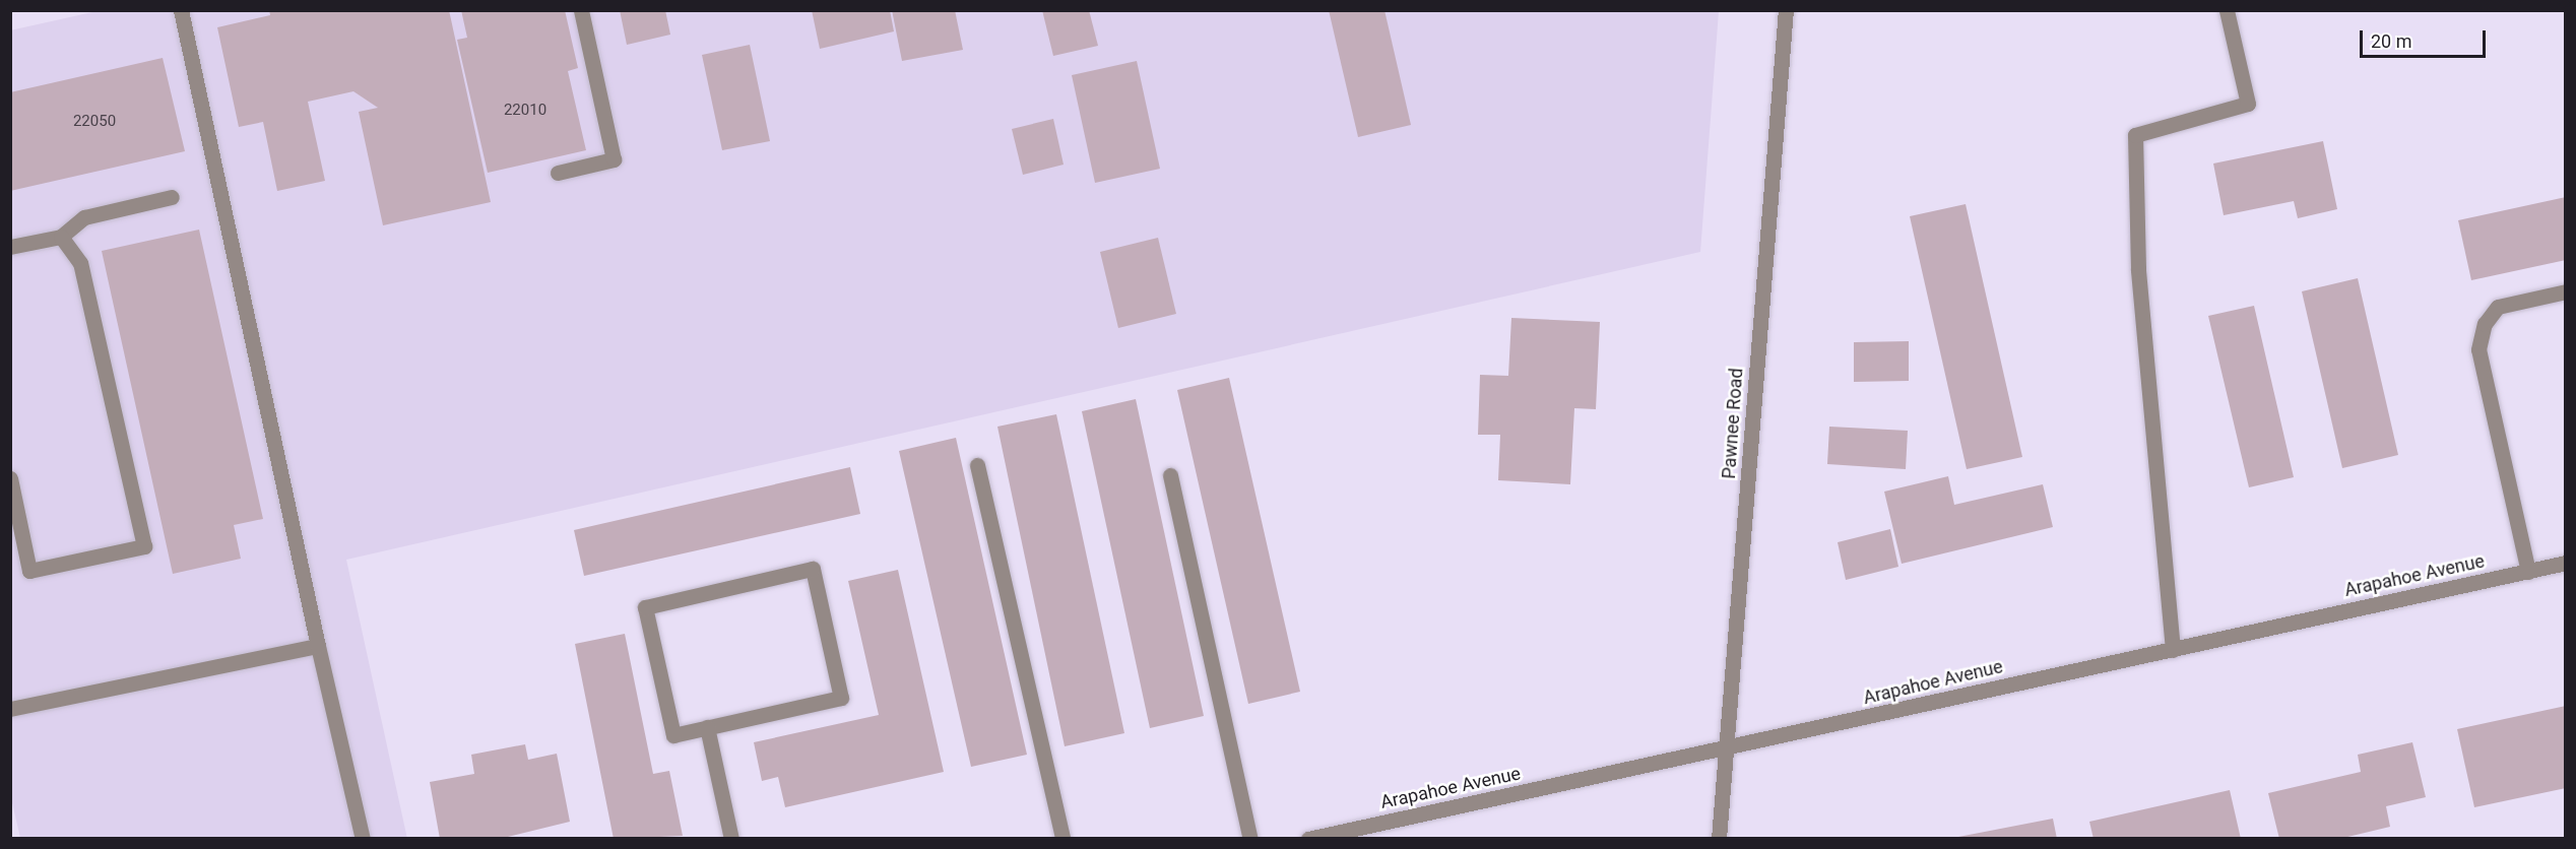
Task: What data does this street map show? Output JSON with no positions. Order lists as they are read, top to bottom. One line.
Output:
{"streets":{"street":["Pawnee Road","Arapahoe Avenue"]},"crossings":[["Pawnee Road","Arapahoe Avenue"]],"house_numbers":["22010","22050"],"scale_bar":"20 m"}
